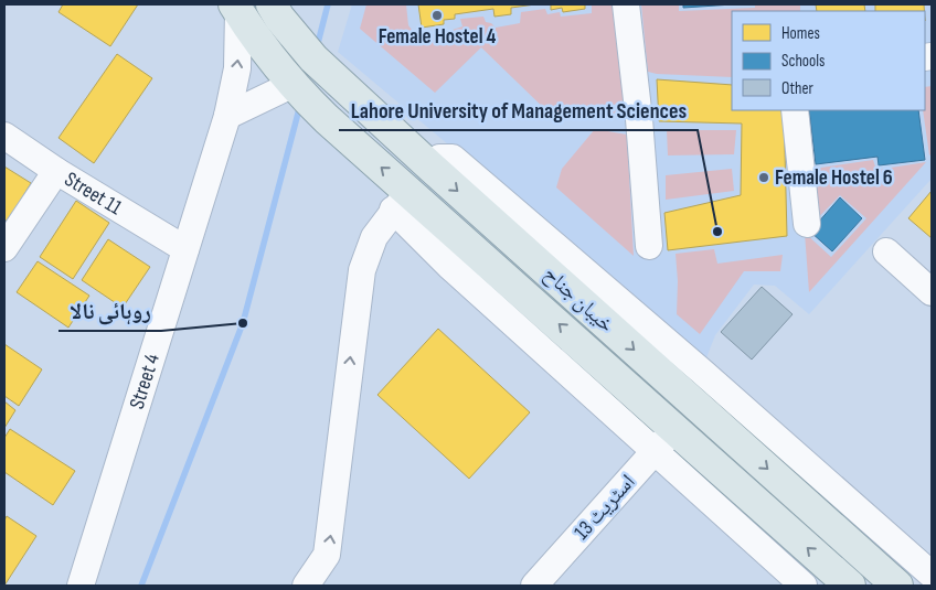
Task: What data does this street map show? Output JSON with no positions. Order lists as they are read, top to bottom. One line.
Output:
{"streets":{"main road":["خیبان جناح"],"street":["Street 11","Street 4","اسٹریٹ 13"]},"crossings":[["Street 11","Street 4"],["خیبان جناح","Street 4"],["خیبان جناح","اسٹریٹ 13"]],"places":["Female Hostel 4","Female Hostel 6","Lahore University of Management Sciences","روہائی نالا"],"legend":["Homes","Schools","Other"]}
